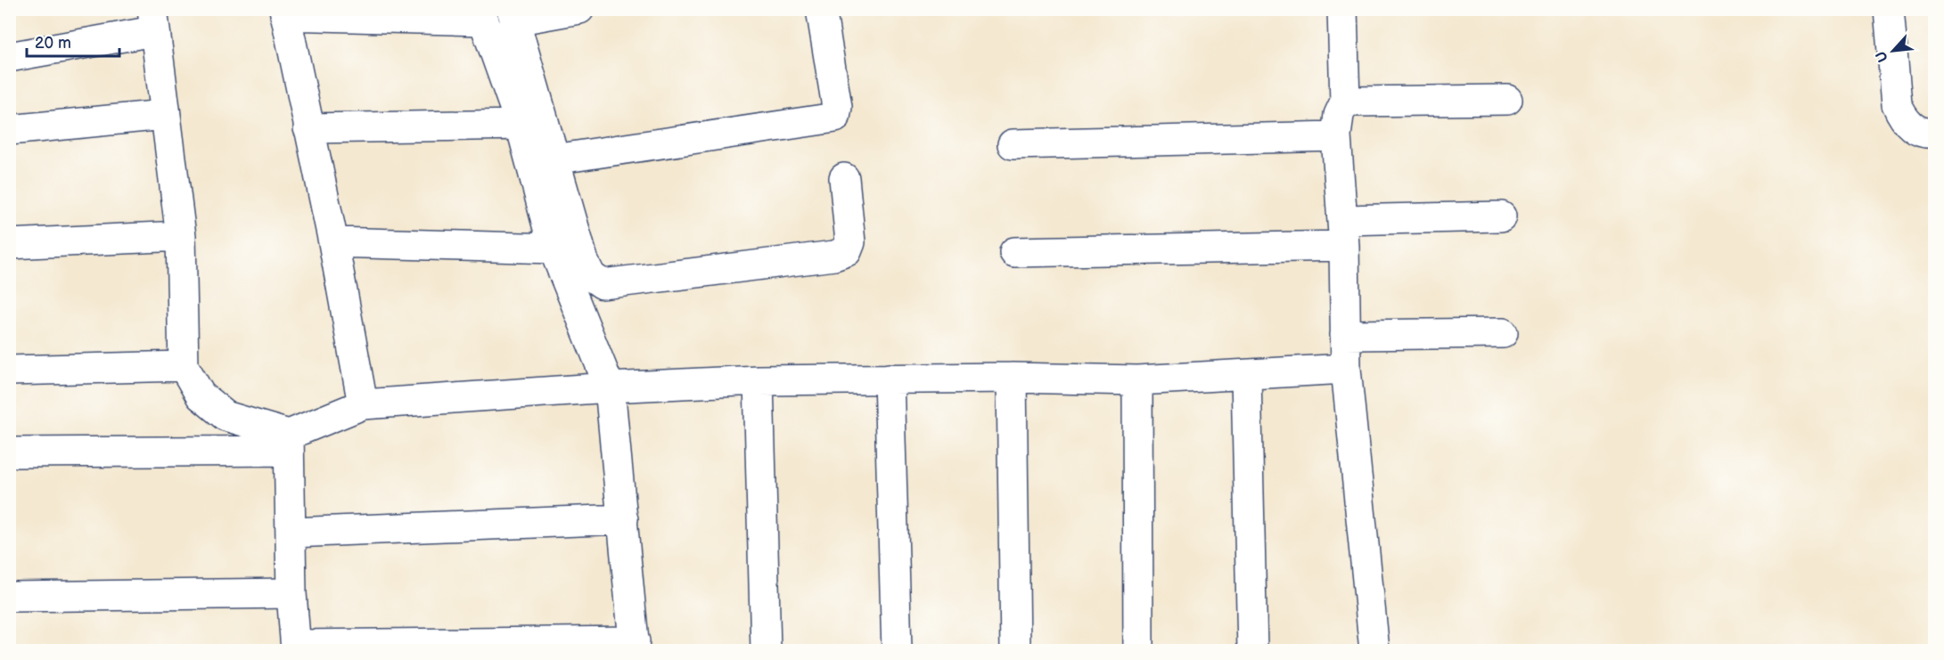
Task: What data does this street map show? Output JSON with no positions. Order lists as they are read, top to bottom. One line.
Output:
{"scale_bar":"20 m","north":"bottom left"}
